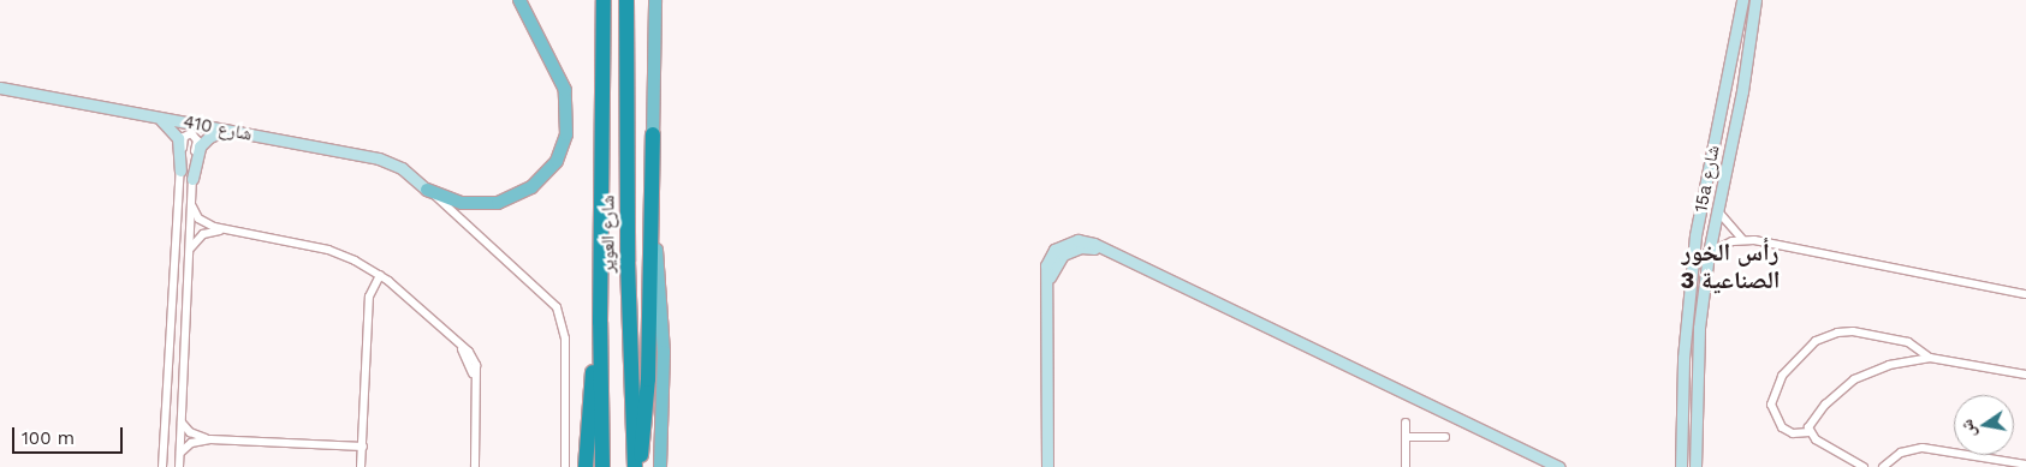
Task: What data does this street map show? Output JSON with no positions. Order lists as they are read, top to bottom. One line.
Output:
{"streets":{"highway":["شارع العوير"],"street":["شارع 410","15a شارع"]},"districts":["رأس الخور الصناعية 3"],"scale_bar":"100 m","north":"left"}
